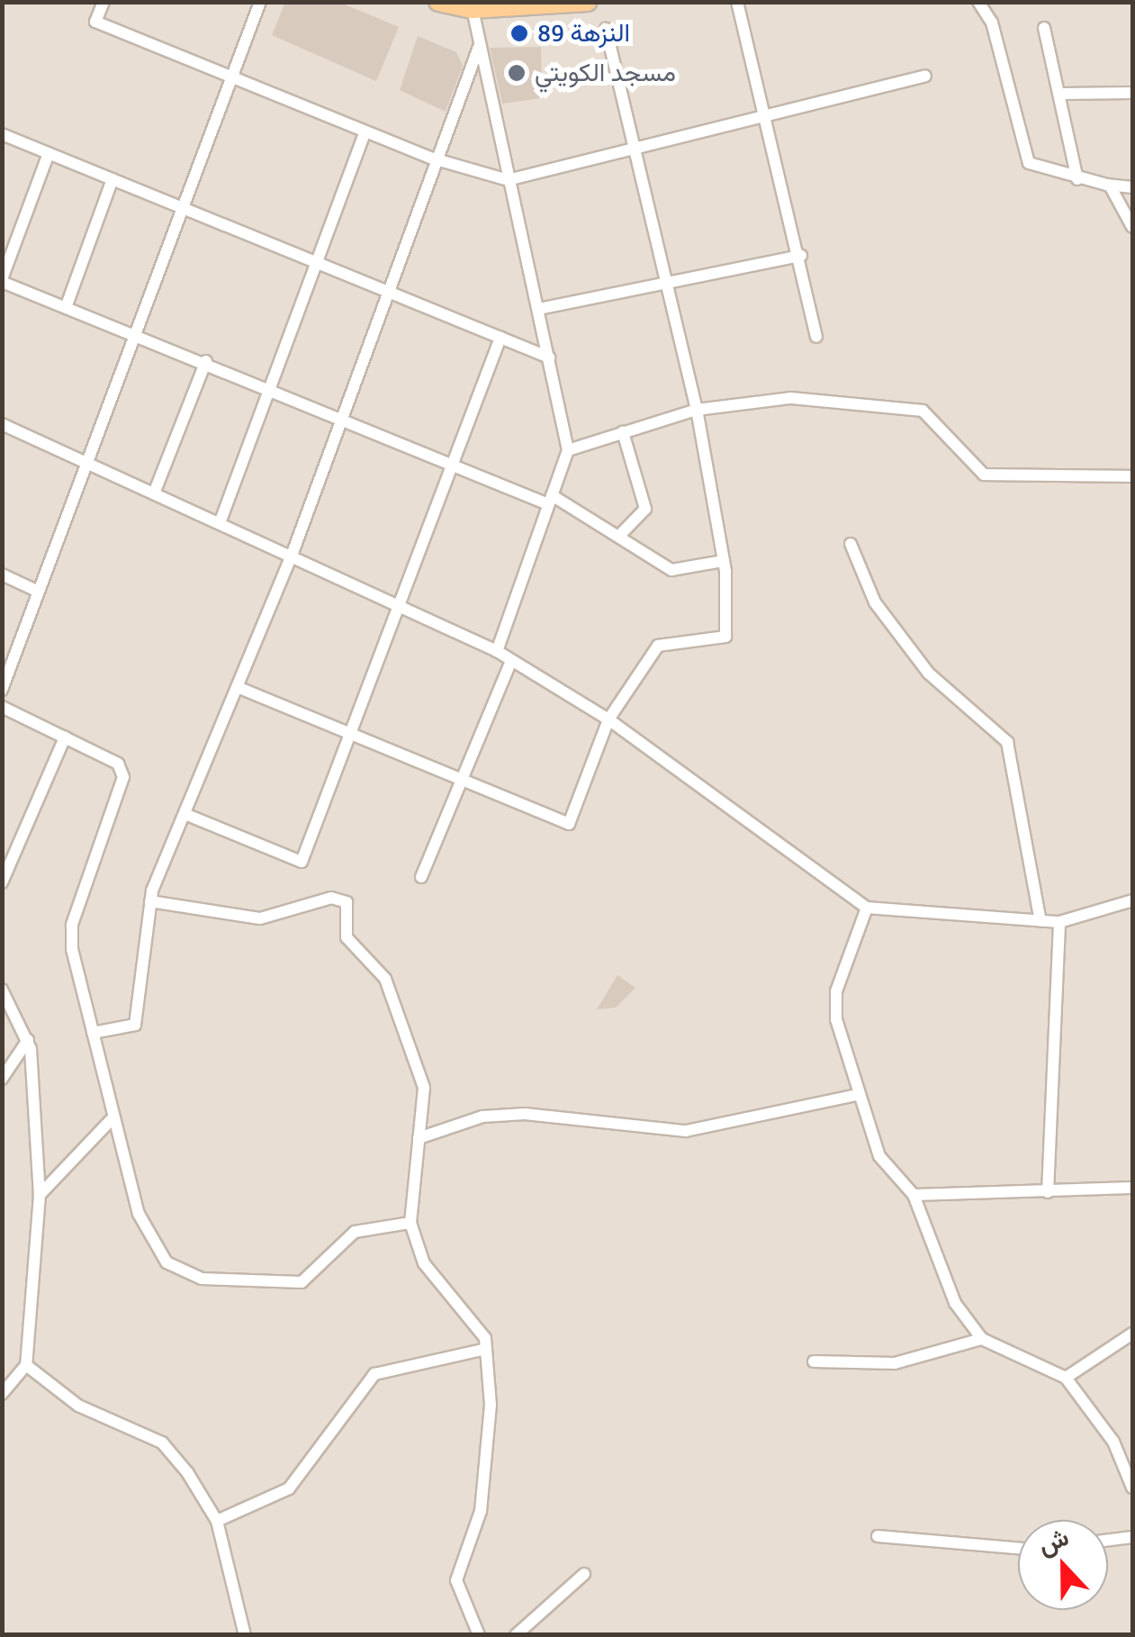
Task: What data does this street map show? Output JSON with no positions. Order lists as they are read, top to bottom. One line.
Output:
{"places":["النزهة 89","مسجد الكويتي"],"north":"top"}
